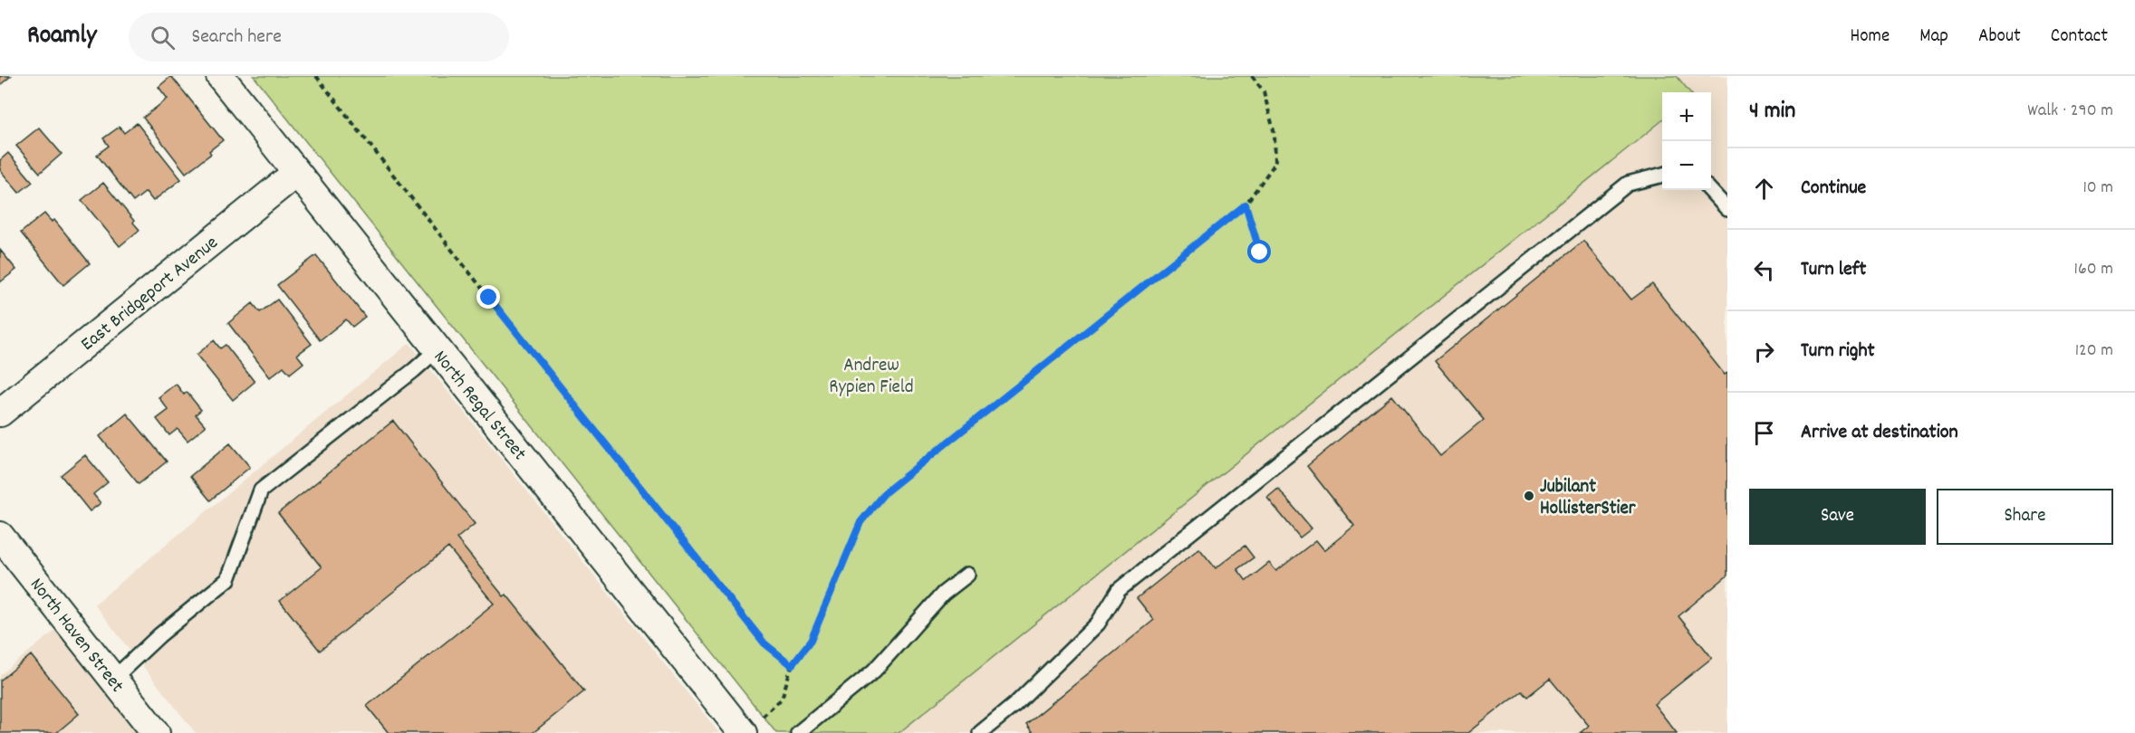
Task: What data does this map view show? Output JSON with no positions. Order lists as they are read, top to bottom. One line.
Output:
{"streets":{"street":["East Bridgeport Avenue","North Regal Street","North Haven Street"]},"crossings":[["East Bridgeport Avenue","North Regal Street"]],"parks":["Andrew Rypien Field"],"places":["Jubilant HollisterStier"],"page":{"header":"Roamly","search":"Search here","nav":["Home","Map","About","Contact"],"heading":["4 min","Walk · 290 m"],"map_buttons":["+","−"],"list":[["Continue","10 m"],["Turn left","160 m"],["Turn right","120 m"],"Arrive at destination"],"buttons":["Save","Share"]}}
